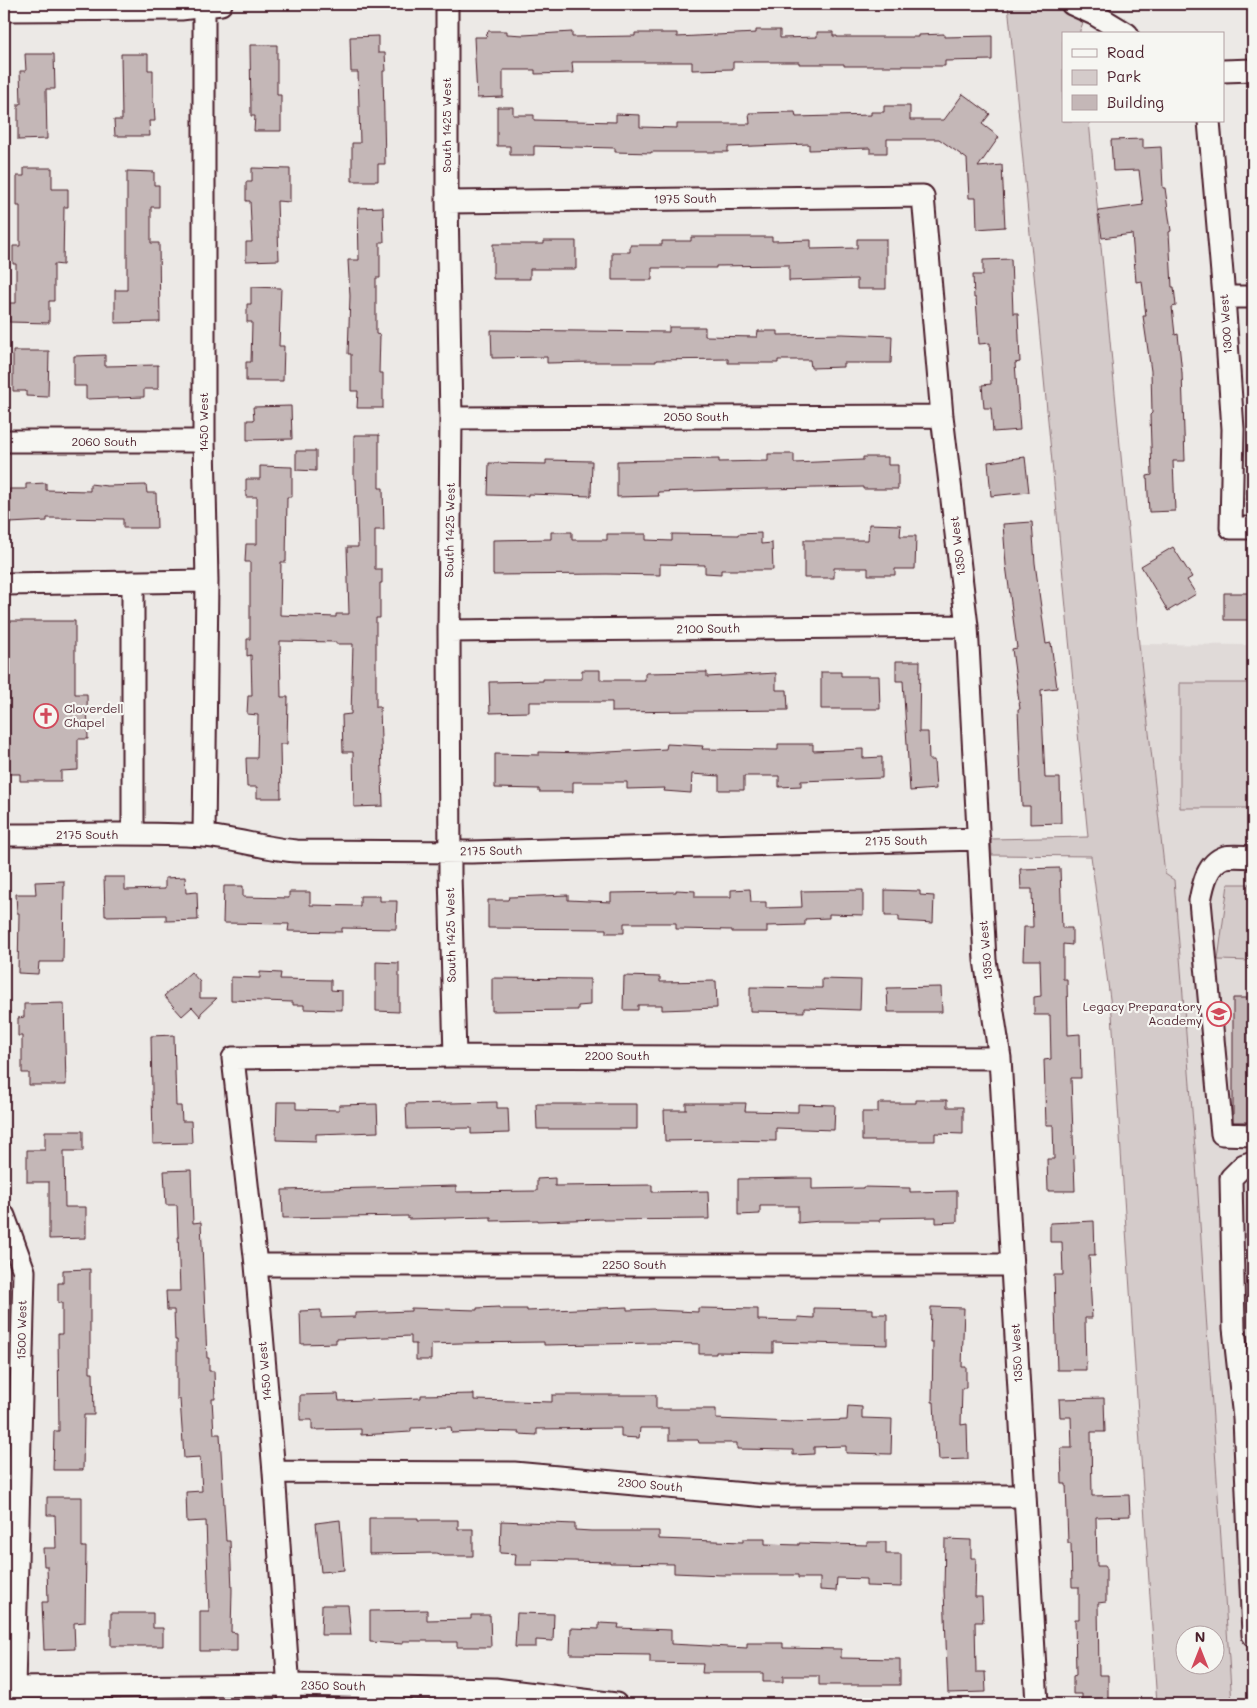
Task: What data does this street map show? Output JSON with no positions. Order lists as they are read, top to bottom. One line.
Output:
{"streets":{"street":["South 1425 West","1975 South","1300 West","2050 South","1450 West","2060 South","1350 West","2100 South","2175 South","2200 South","2250 South","1500 West","2300 South","2350 South"]},"crossings":[["South 1425 West","1975 South"],["South 1425 West","2050 South"],["South 1425 West","2100 South"],["South 1425 West","2175 South"],["South 1425 West","2200 South"],["1975 South","1350 West"],["2050 South","1350 West"],["1450 West","2060 South"],["1450 West","2175 South"],["1450 West","2200 South"],["1450 West","2250 South"],["1450 West","2300 South"],["1450 West","2350 South"],["1350 West","2100 South"],["1350 West","2175 South"],["1350 West","2200 South"],["1350 West","2250 South"],["1350 West","2300 South"],["1500 West","2350 South"]],"places":{"church":["Cloverdell Chapel"],"school or university":["Legacy Preparatory Academy"]},"legend":["Road","Park","Building"],"north":"top"}
